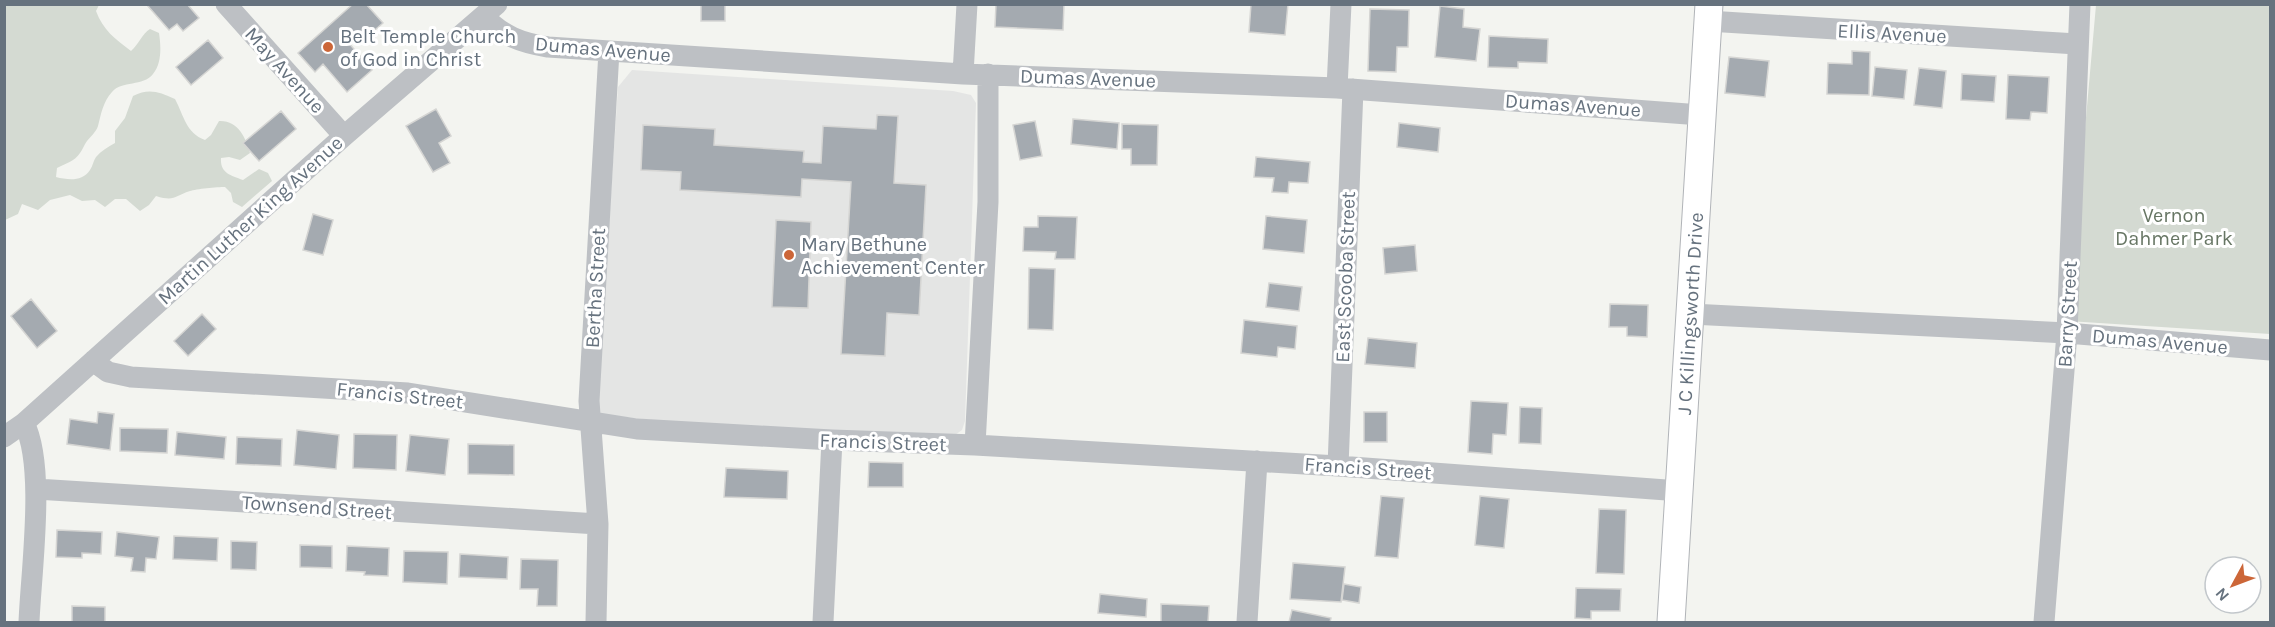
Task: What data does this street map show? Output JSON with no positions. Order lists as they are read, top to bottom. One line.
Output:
{"streets":{"main road":["J C Killingsworth Drive"],"street":["Ellis Avenue","Dumas Avenue","May Avenue","Martin Luther King Avenue","East Scooba Street","Bertha Street","Barry Street","Francis Street","Townsend Street"]},"crossings":[["Ellis Avenue","J C Killingsworth Drive"],["Ellis Avenue","Barry Street"],["Dumas Avenue","Martin Luther King Avenue"],["Dumas Avenue","East Scooba Street"],["Dumas Avenue","Bertha Street"],["Dumas Avenue","J C Killingsworth Drive"],["Dumas Avenue","Barry Street"],["May Avenue","Martin Luther King Avenue"],["Martin Luther King Avenue","Francis Street"],["East Scooba Street","Francis Street"],["Bertha Street","Francis Street"],["Bertha Street","Townsend Street"],["J C Killingsworth Drive","Francis Street"]],"parks":["Vernon Dahmer Park"],"places":["Belt Temple Church of God in Christ","Mary Bethune Achievement Center"],"north":"bottom left"}
